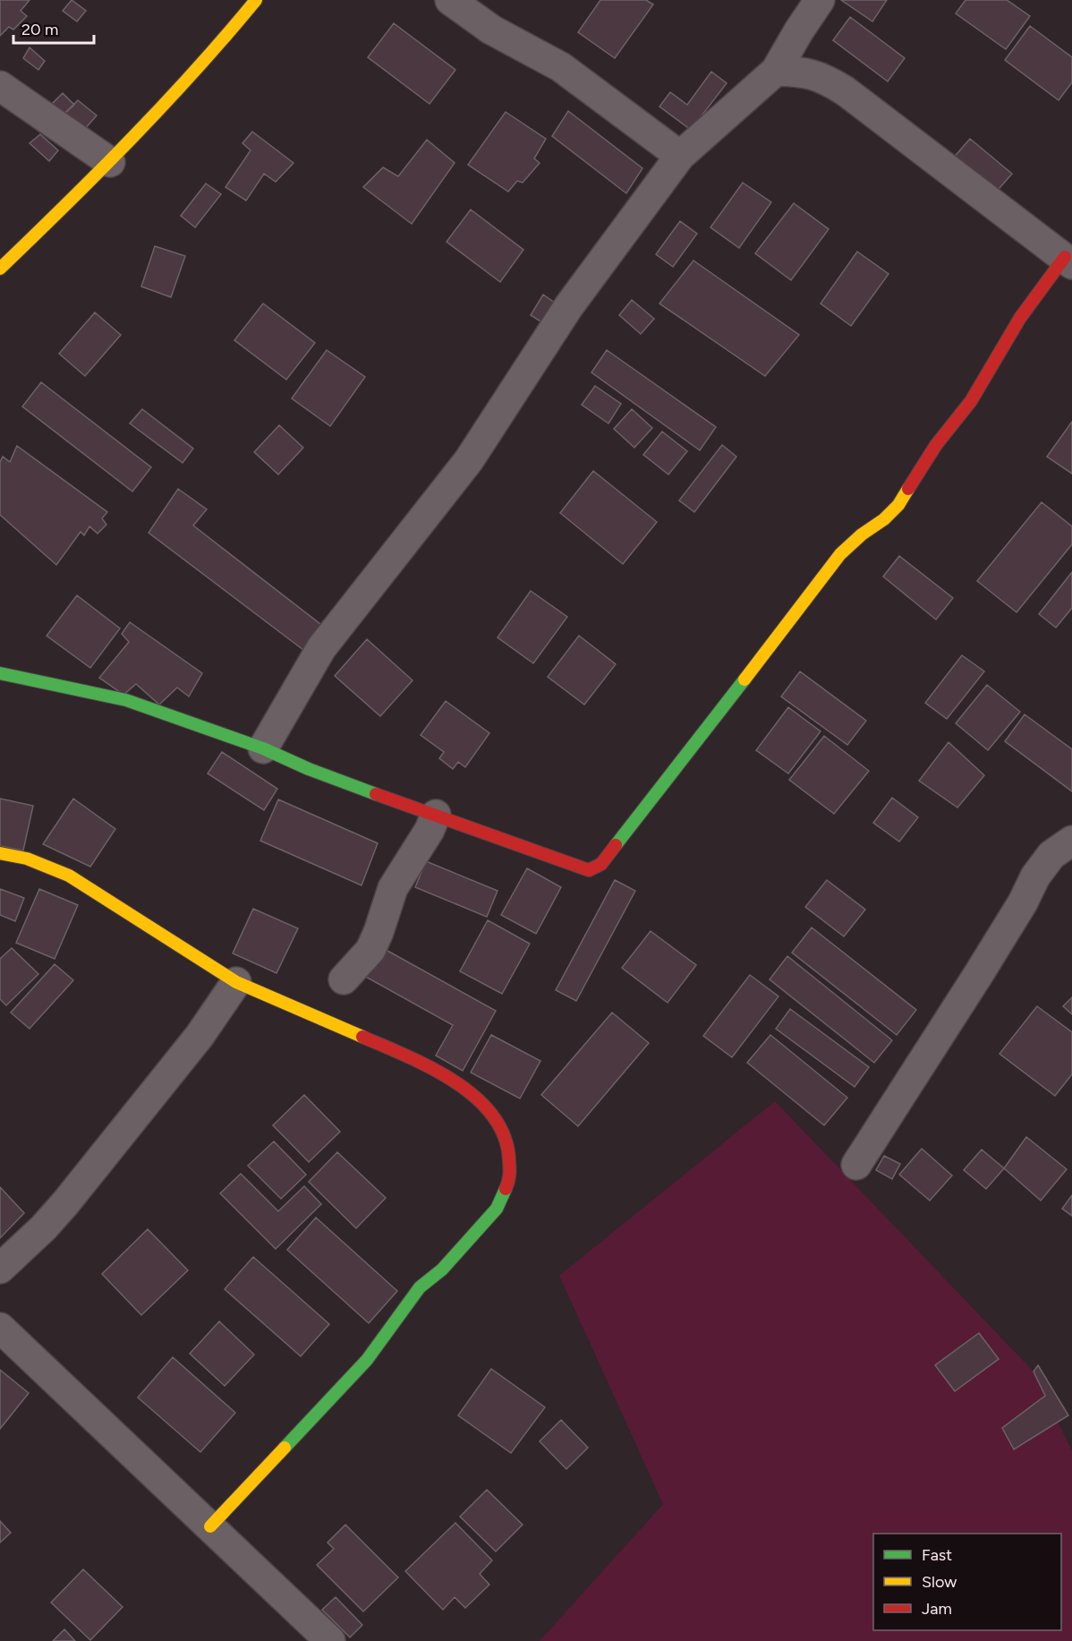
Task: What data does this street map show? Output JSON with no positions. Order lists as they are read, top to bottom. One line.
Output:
{"legend":["Fast","Slow","Jam"],"scale_bar":"20 m"}
